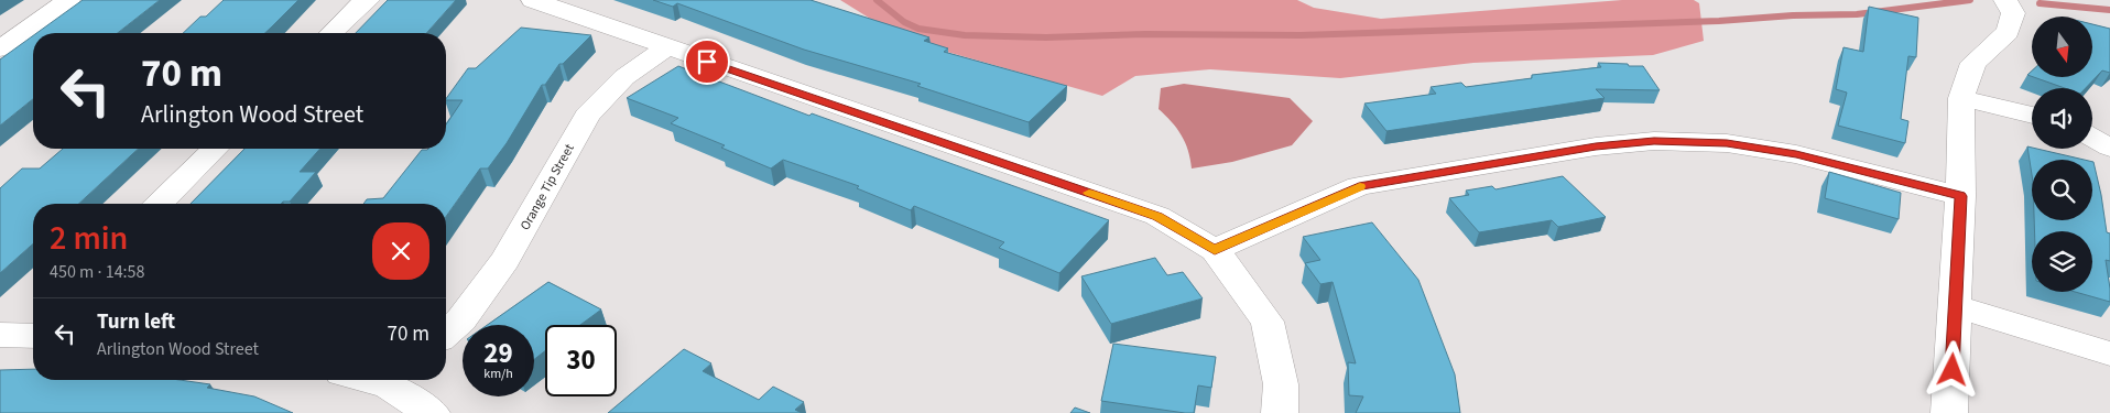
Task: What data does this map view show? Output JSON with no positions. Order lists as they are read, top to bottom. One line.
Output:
{"streets":{"street":["Orange Tip Street"]},"north":"bottom","page":{"turn":["70 m","Arlington Wood Street"],"heading":["2 min","450 m · 14:58"],"list":[{"name":"Turn left","note":"Arlington Wood Street","value":"70 m"}],"speed":"29 km/h","limit":"30"}}
